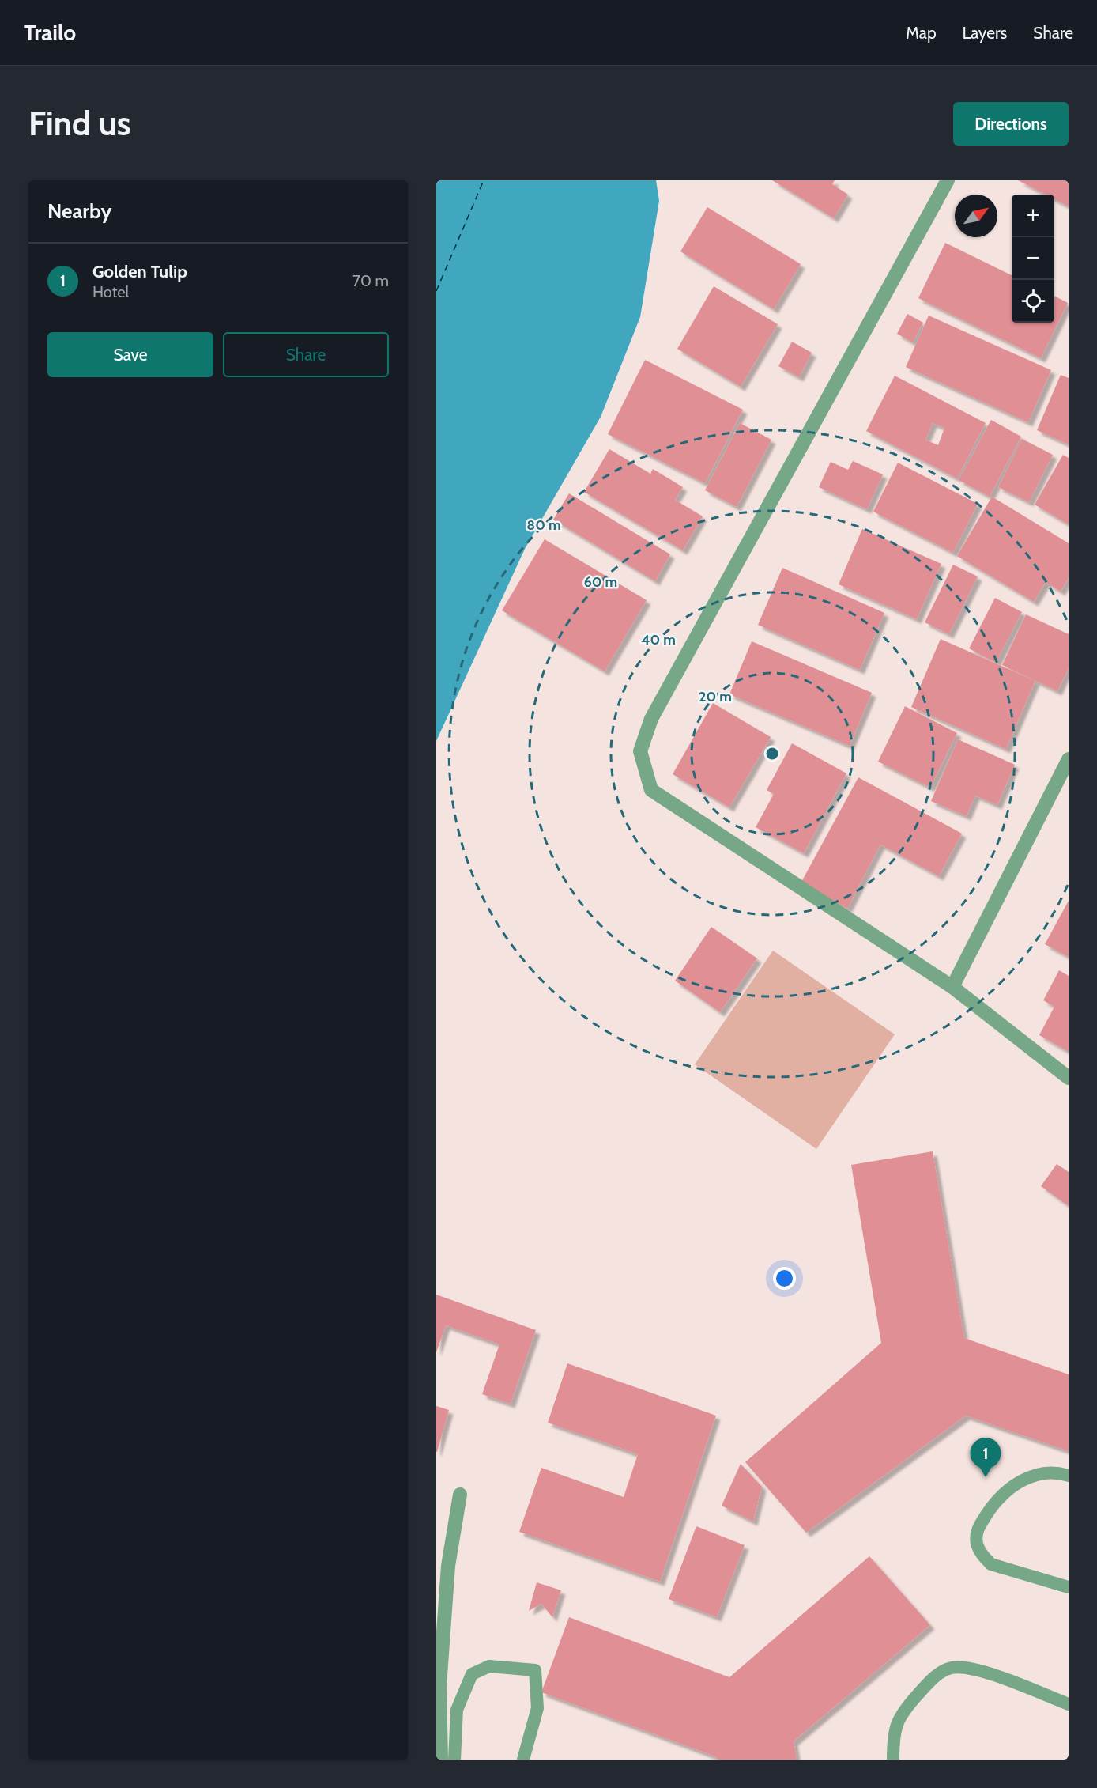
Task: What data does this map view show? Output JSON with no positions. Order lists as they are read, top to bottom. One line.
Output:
{"north":"top right","page":{"header":"Trailo","nav":["Map","Layers","Share"],"buttons":["Directions",["Save","Share"]],"title":"Find us","heading":"Nearby","map_buttons":["+","−"],"list":[{"mark":"1","name":"Golden Tulip","note":"Hotel","value":"70 m"}],"pins":"1"},"rings":["80 m","60 m","40 m","20 m"]}
